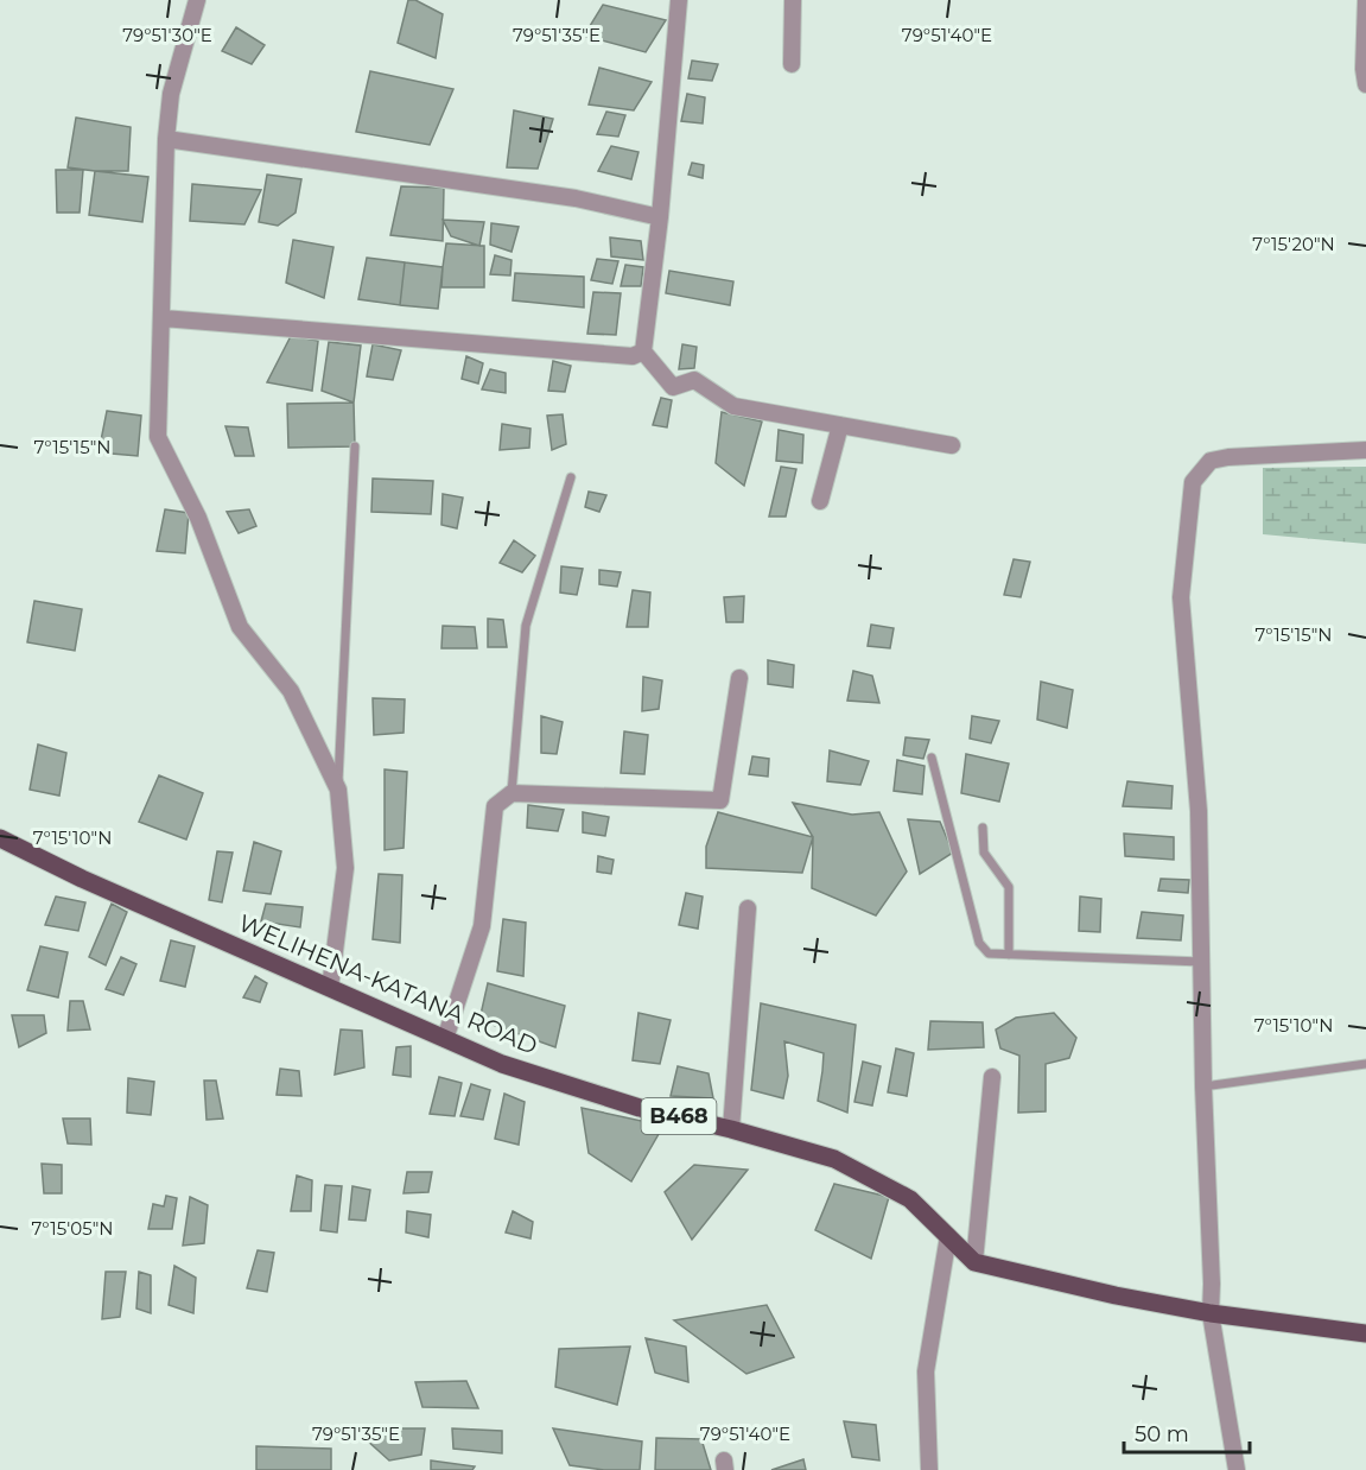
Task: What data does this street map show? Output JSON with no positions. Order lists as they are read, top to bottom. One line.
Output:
{"streets":{"main road":["WELIHENA-KATANA ROAD","B468"]},"scale_bar":"50 m","coordinates":["79°51'30\"E","79°51'35\"E","79°51'40\"E","7°15'20\"N","7°15'15\"N","7°15'10\"N","7°15'05\"N"]}
